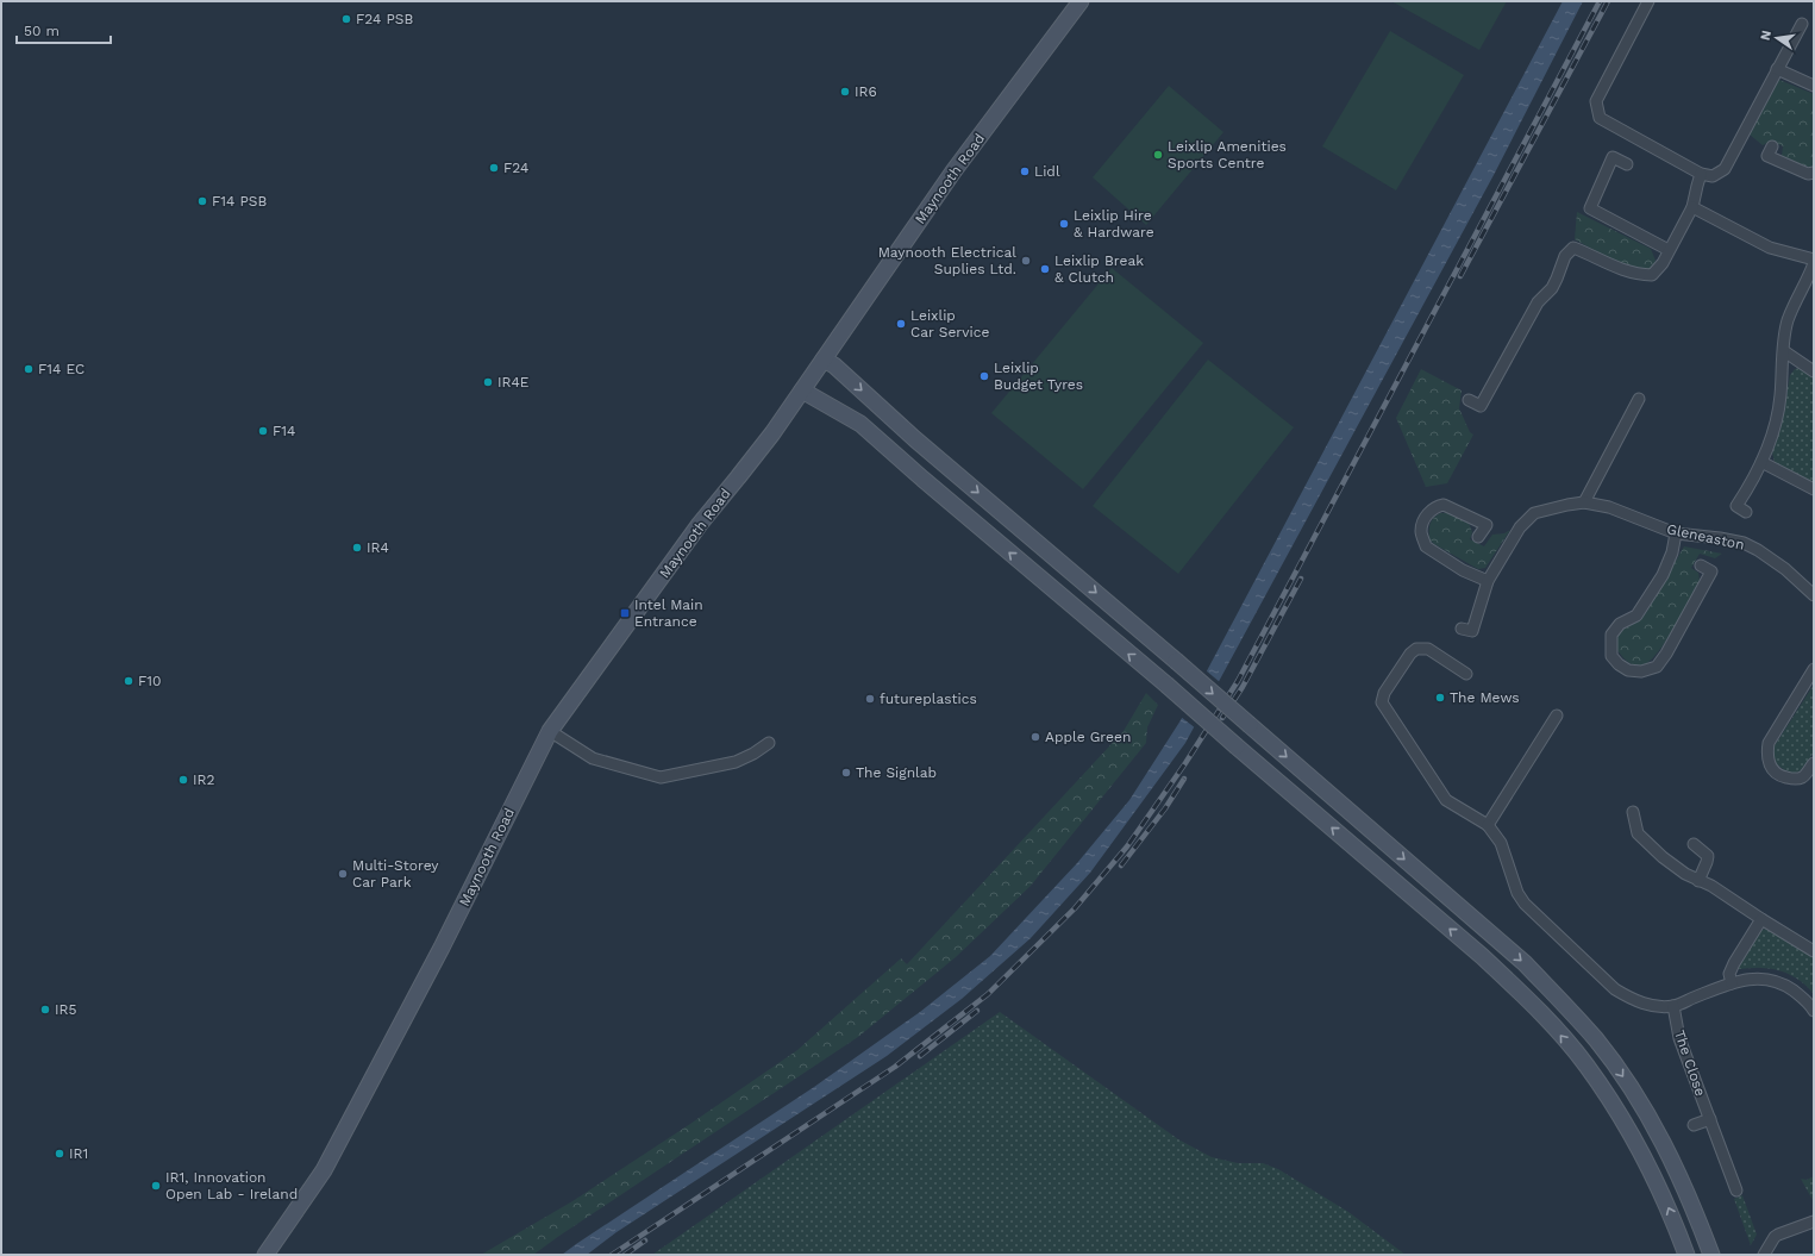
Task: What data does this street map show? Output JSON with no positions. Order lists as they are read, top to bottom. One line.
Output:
{"streets":{"main road":["Maynooth Road"],"street":["Gleneaston","The Close"]},"places":{"other":["F24 PSB","IR6","Leixlip Amenities Sports Centre","F24","Lidl","F14 PSB","Leixlip Hire & Hardware","Maynooth Electrical Suplies Ltd.","Leixlip Break & Clutch","Leixlip Car Service","F14 EC","Leixlip Budget Tyres","IR4E","F14","IR4","F10","The Mews","futureplastics","Apple Green","The Signlab","IR2","Multi-Storey Car Park","IR5","IR1","IR1, Innovation Open Lab - Ireland"],"transit":["Intel Main Entrance"]},"scale_bar":"50 m","north":"left"}
